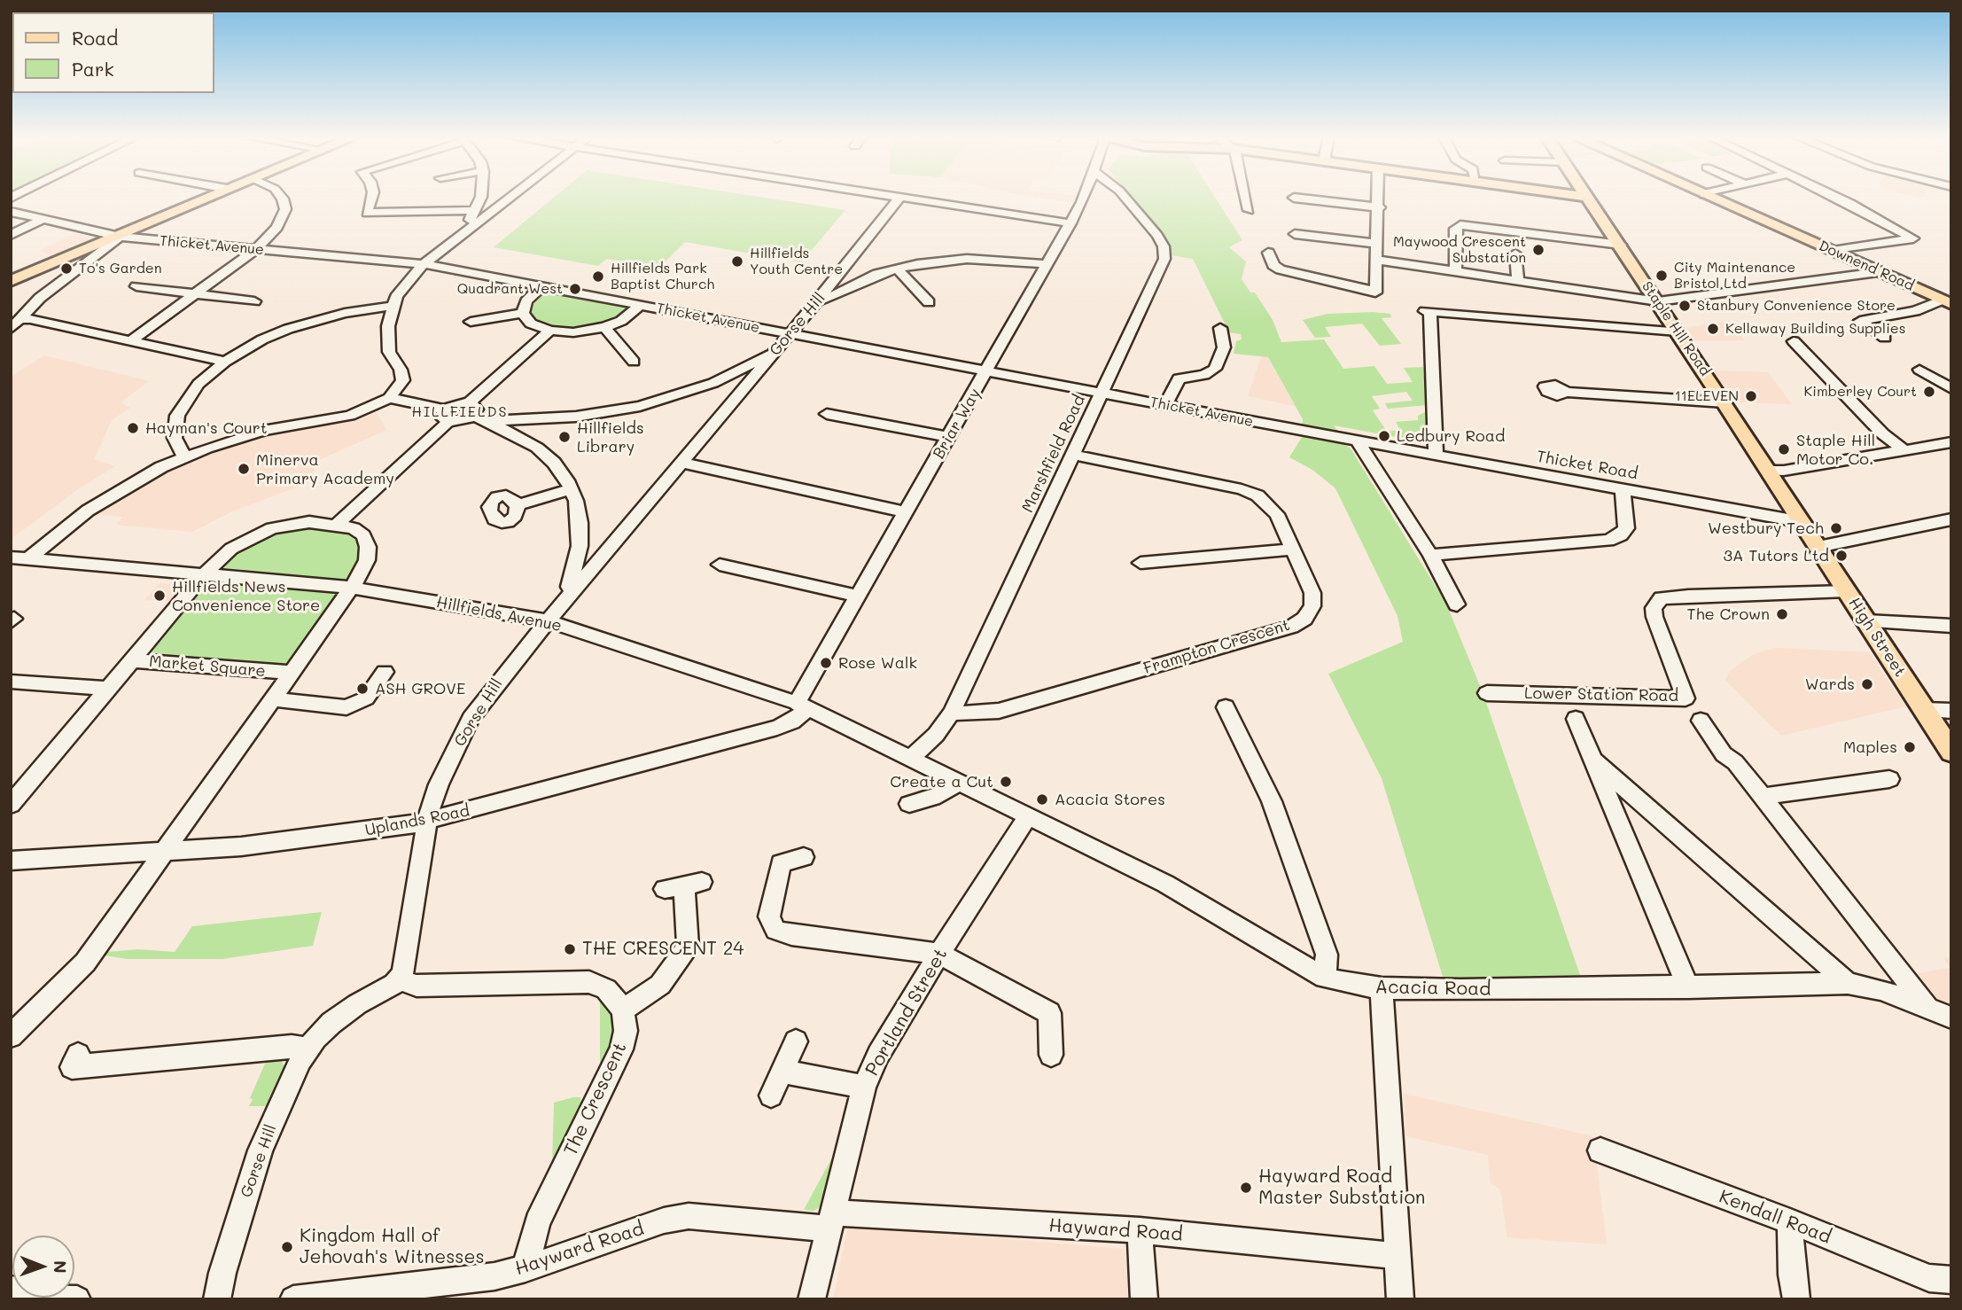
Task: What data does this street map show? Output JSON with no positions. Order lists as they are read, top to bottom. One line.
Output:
{"streets":{"main road":["Downend Road","Staple Hill Road","High Street"],"street":["Thicket Avenue","Gorse Hill","Briar Way","Marshfield Road","Thicket Road","Hillfields Avenue","Frampton Crescent","Market Square","Lower Station Road","Uplands Road","Acacia Road","Portland Street","The Crescent","Kendall Road","Hayward Road"]},"crossings":[["Thicket Avenue","Gorse Hill"],["Thicket Avenue","Briar Way"],["Thicket Avenue","Marshfield Road"],["Thicket Avenue","Thicket Road"],["Gorse Hill","Hillfields Avenue"],["Gorse Hill","Uplands Road"],["Staple Hill Road","Thicket Road"],["Staple Hill Road","High Street"],["Briar Way","Hillfields Avenue"],["Briar Way","Uplands Road"],["Marshfield Road","Hillfields Avenue"],["Marshfield Road","Frampton Crescent"],["Thicket Road","High Street"],["Hillfields Avenue","Market Square"],["Hillfields Avenue","Uplands Road"],["Hillfields Avenue","Acacia Road"],["High Street","Lower Station Road"],["Acacia Road","Portland Street"],["Portland Street","Hayward Road"],["The Crescent","Hayward Road"]],"districts":["HILLFIELDS"],"places":["Maywood Crescent Substation","Hillfields Youth Centre","To's Garden","City Maintenance Bristol Ltd","Hillfields Park Baptist Church","Quadrant West","Stanbury Convenience Store","Kellaway Building Supplies","Kimberley Court","11ELEVEN","Hayman's Court","Ledbury Road","Hillfields Library","Staple Hill Motor Co.","Minerva Primary Academy","Westbury Tech","3A Tutors Ltd","Hillfields News Convenience Store","The Crown","Rose Walk","Wards","ASH GROVE","Maples","Create a Cut","Acacia Stores","THE CRESCENT 24","Hayward Road Master Substation","Kingdom Hall of Jehovah's Witnesses"],"legend":["Road","Park"],"north":"right"}
